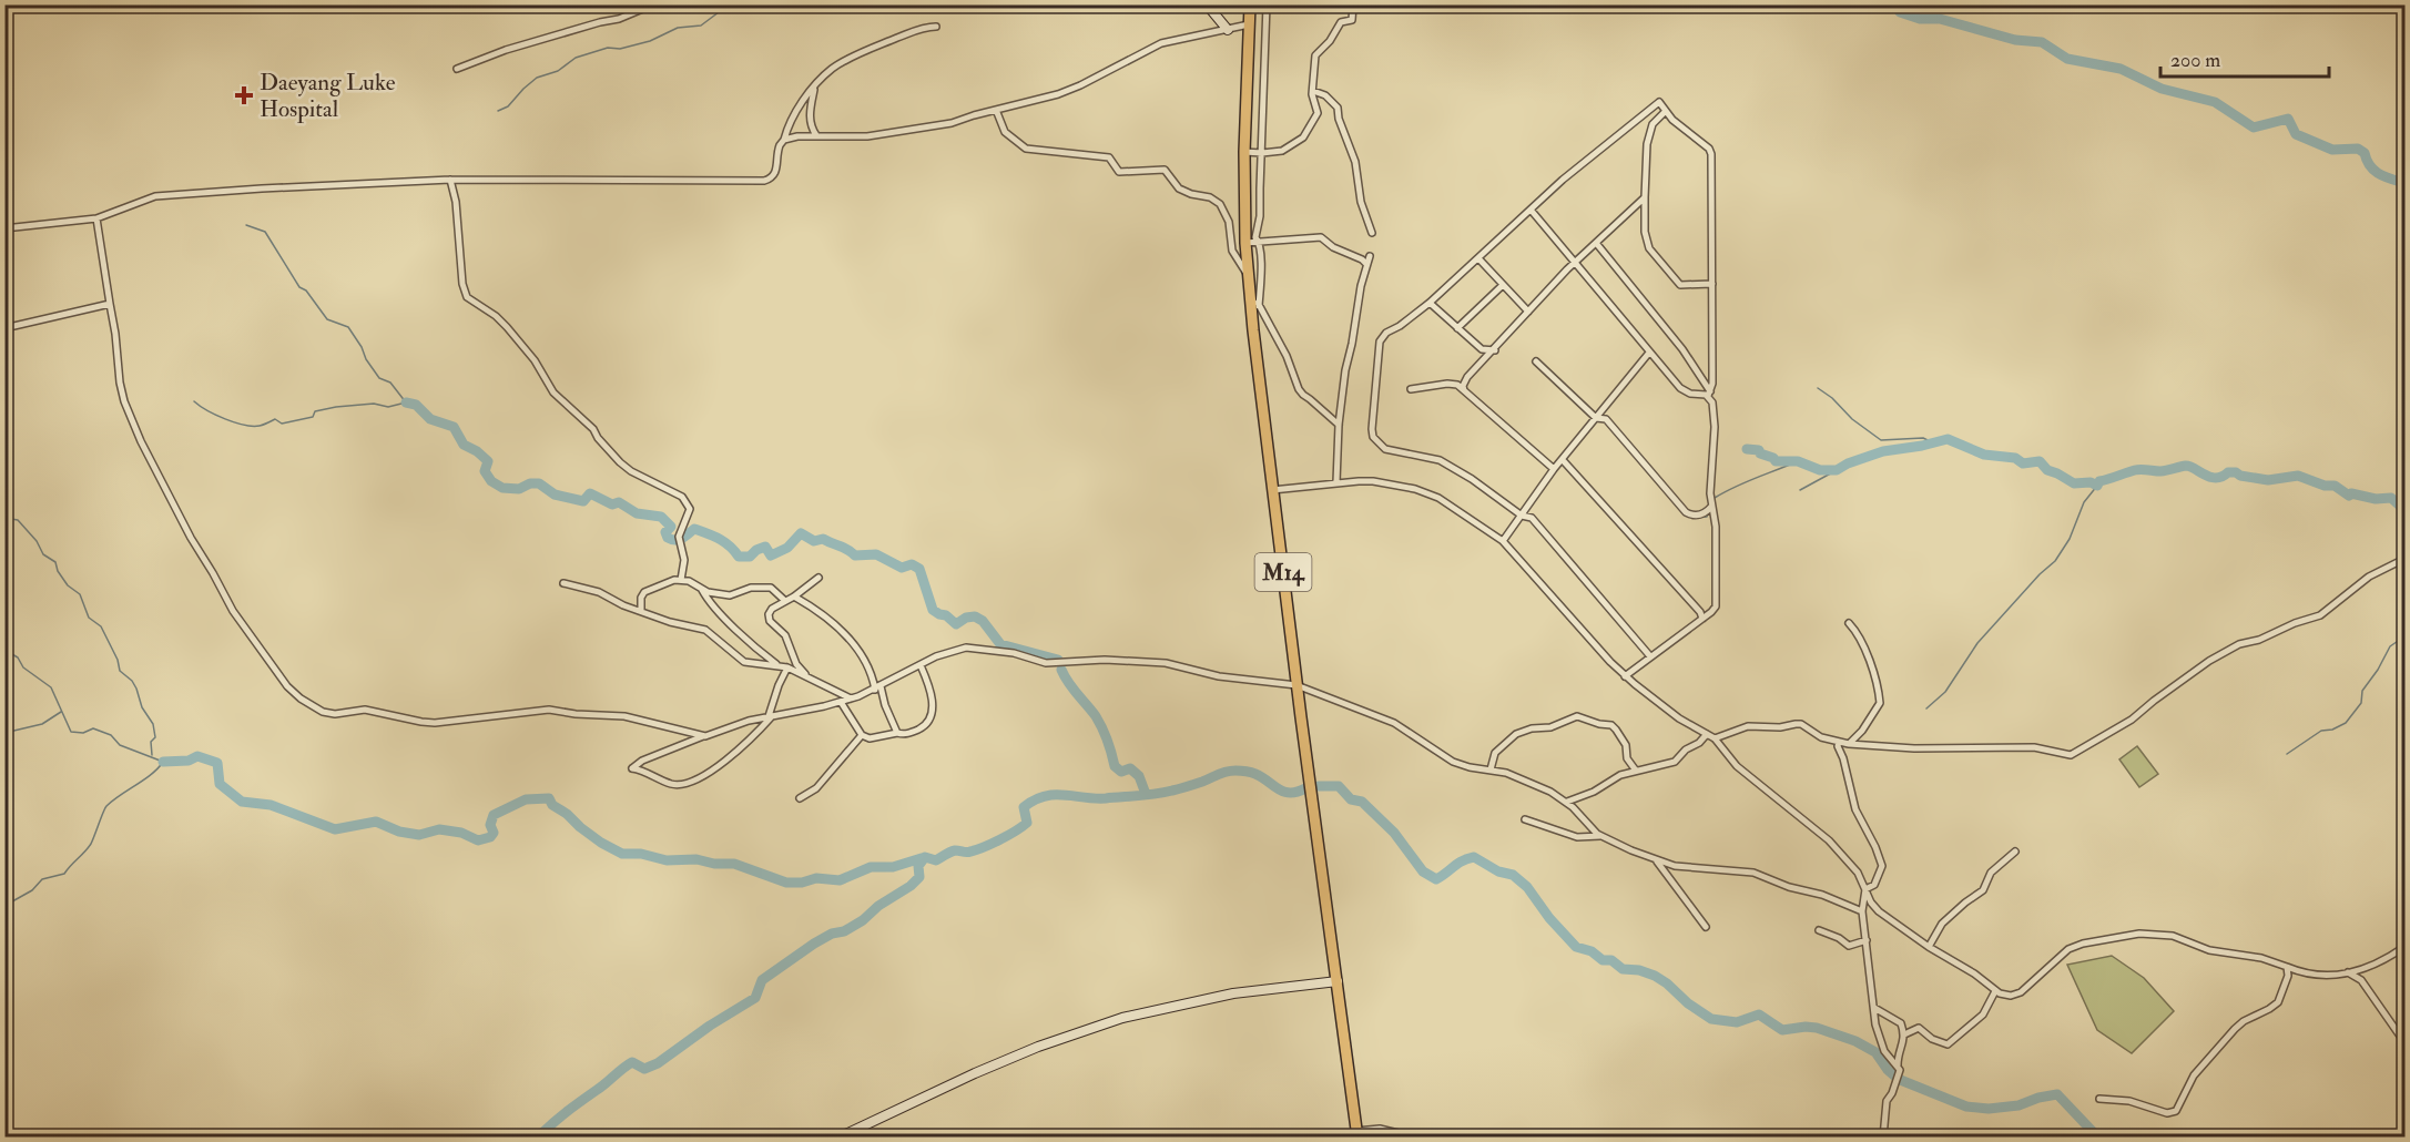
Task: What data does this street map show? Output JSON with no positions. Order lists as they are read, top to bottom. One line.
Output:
{"streets":{"highway":["M14"]},"places":{"health":["Daeyang Luke Hospital"]},"scale_bar":"200 m"}
